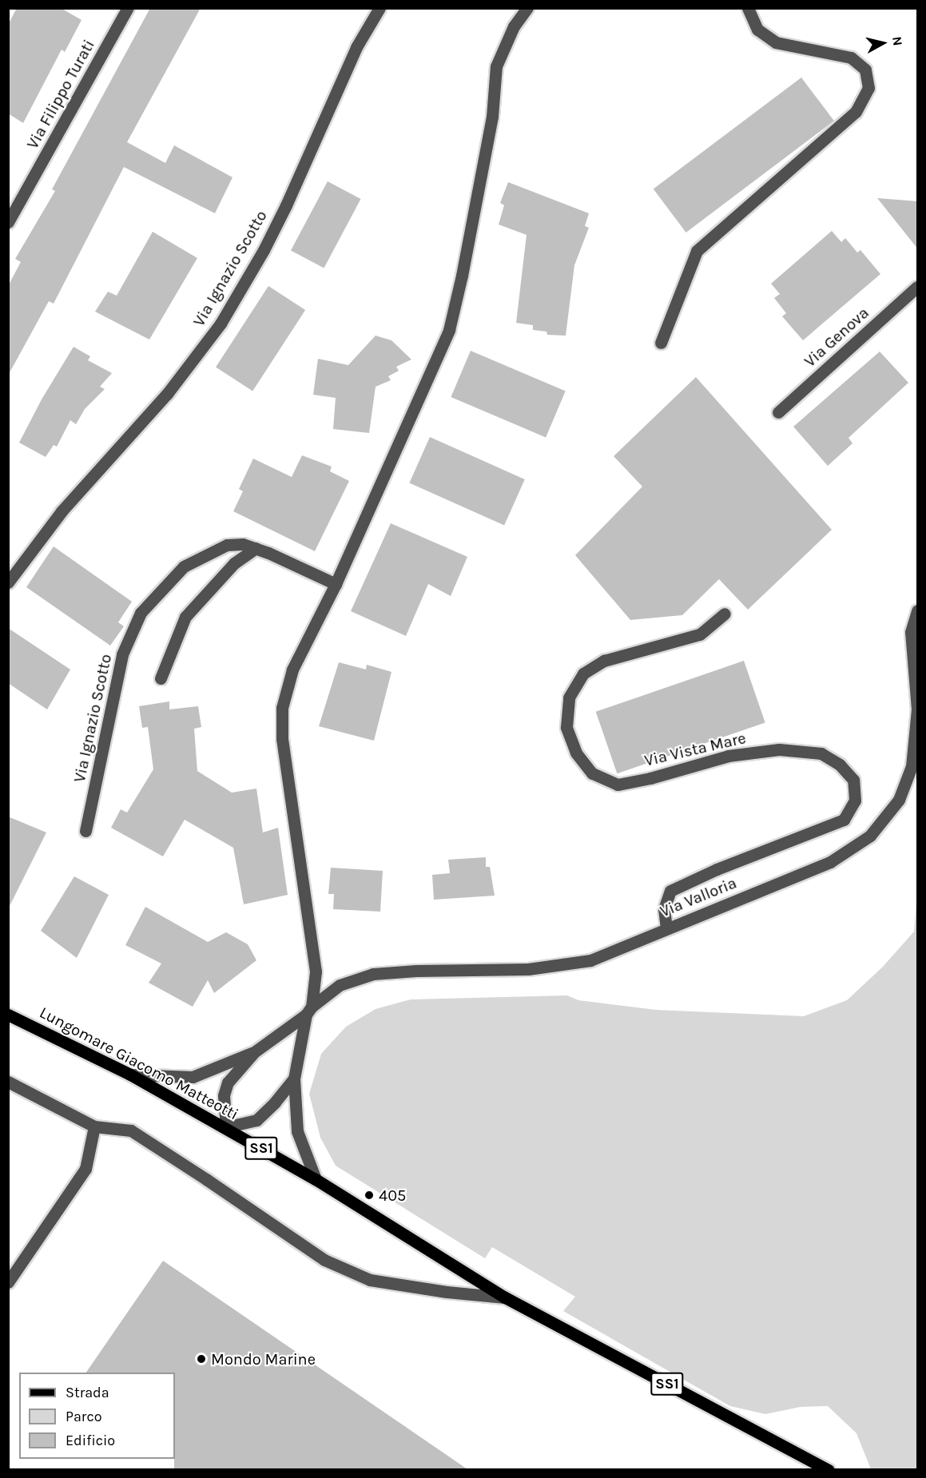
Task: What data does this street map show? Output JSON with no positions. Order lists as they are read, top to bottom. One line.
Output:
{"streets":{"main road":["Lungomare Giacomo Matteotti","SS1"],"street":["Via Filippo Turati","Via Ignazio Scotto","Via Genova","Via Vista Mare","Via Valloria"]},"crossings":[["Via Vista Mare","Via Valloria"]],"places":["405","Mondo Marine"],"legend":["Strada","Parco","Edificio"],"north":"right"}
